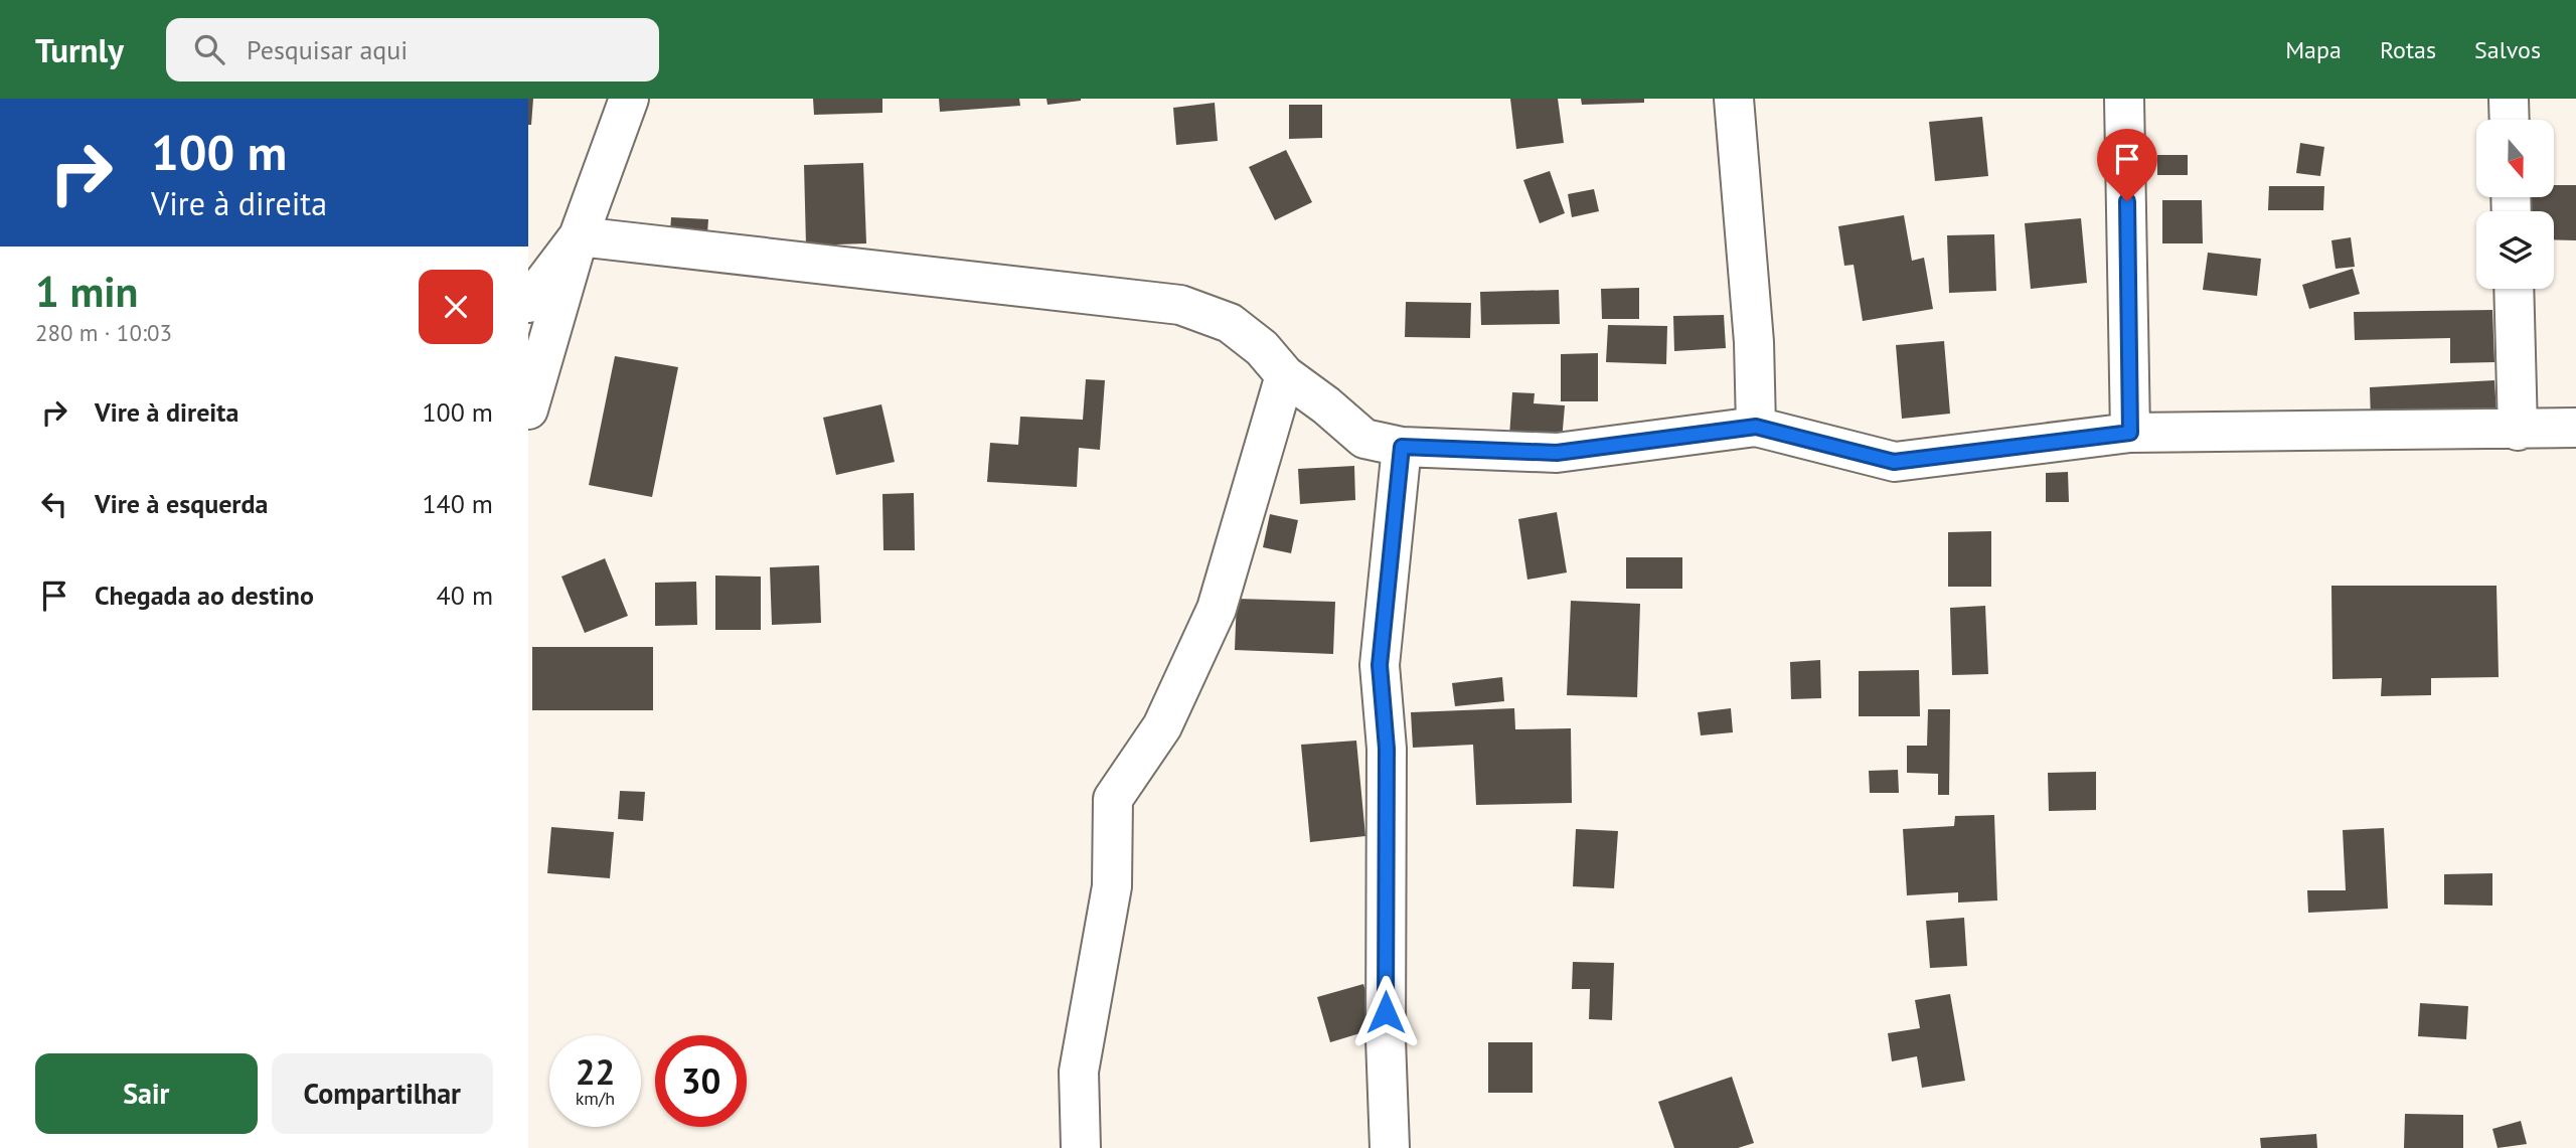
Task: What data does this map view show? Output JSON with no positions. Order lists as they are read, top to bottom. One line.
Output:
{"north":"bottom","page":{"header":"Turnly","search":"Pesquisar aqui","nav":["Mapa","Rotas","Salvos"],"turn":["100 m","Vire à direita"],"heading":["1 min","280 m · 10:03"],"list":[{"name":"Vire à direita","value":"100 m"},{"name":"Vire à esquerda","value":"140 m"},{"name":"Chegada ao destino","value":"40 m"}],"speed":"22 km/h","limit":"30","buttons":["Sair","Compartilhar"]}}
